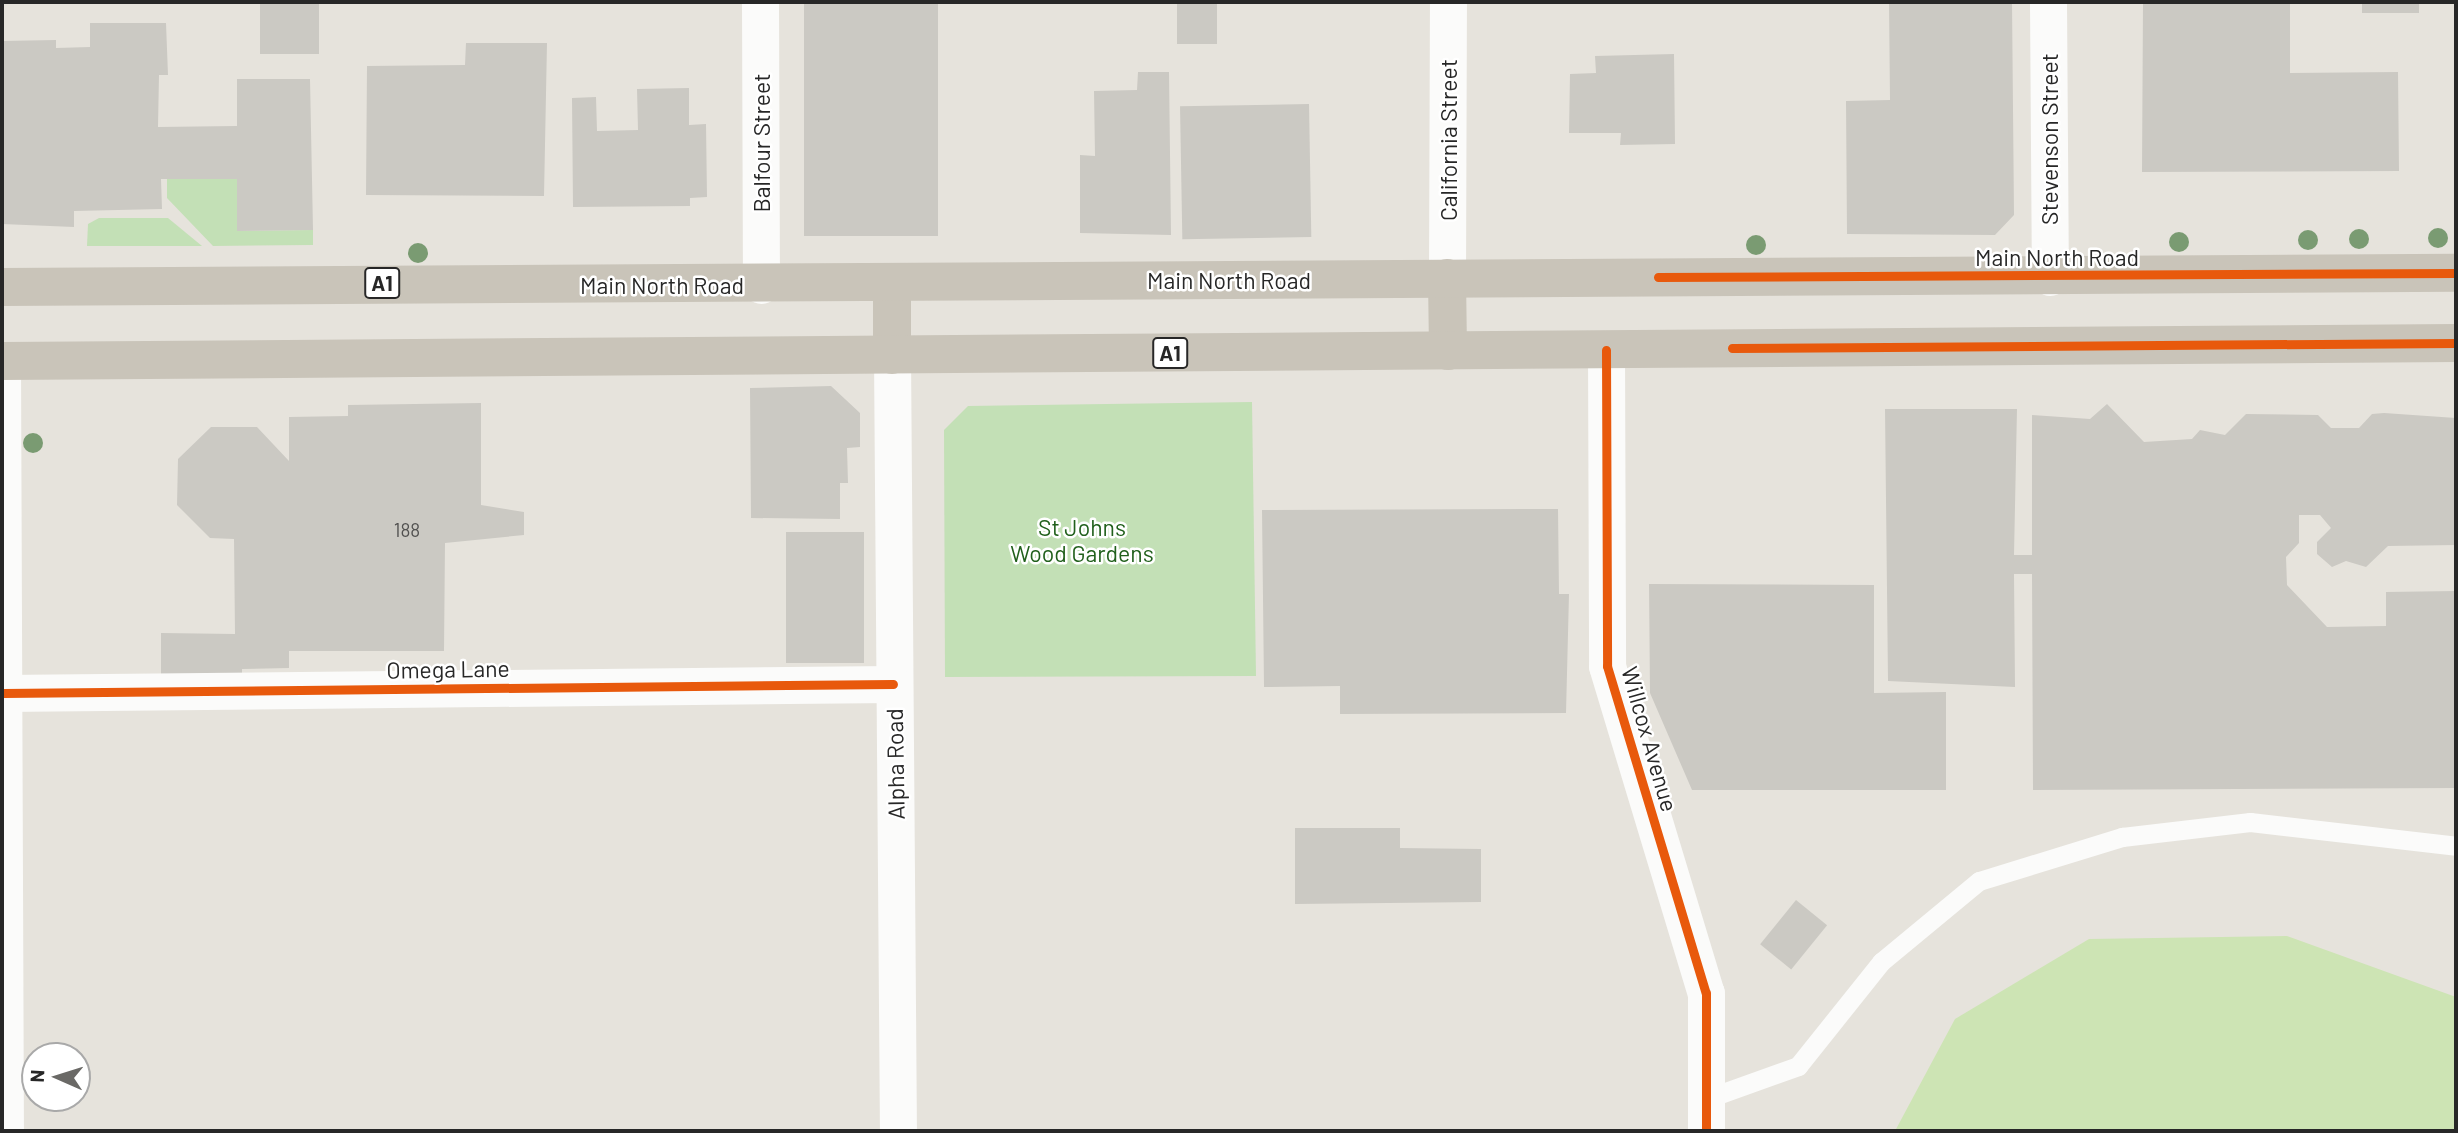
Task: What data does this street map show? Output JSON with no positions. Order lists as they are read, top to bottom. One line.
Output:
{"streets":{"highway":["Main North Road","A1"],"street":["Stevenson Street","California Street","Balfour Street","Omega Lane","Willcox Avenue","Alpha Road"]},"crossings":[["Stevenson Street","Main North Road"],["California Street","Main North Road"],["Balfour Street","Main North Road"],["A1","Willcox Avenue"],["A1","Alpha Road"],["Omega Lane","Alpha Road"]],"parks":["St Johns Wood Gardens"],"house_numbers":["188"],"north":"left"}
